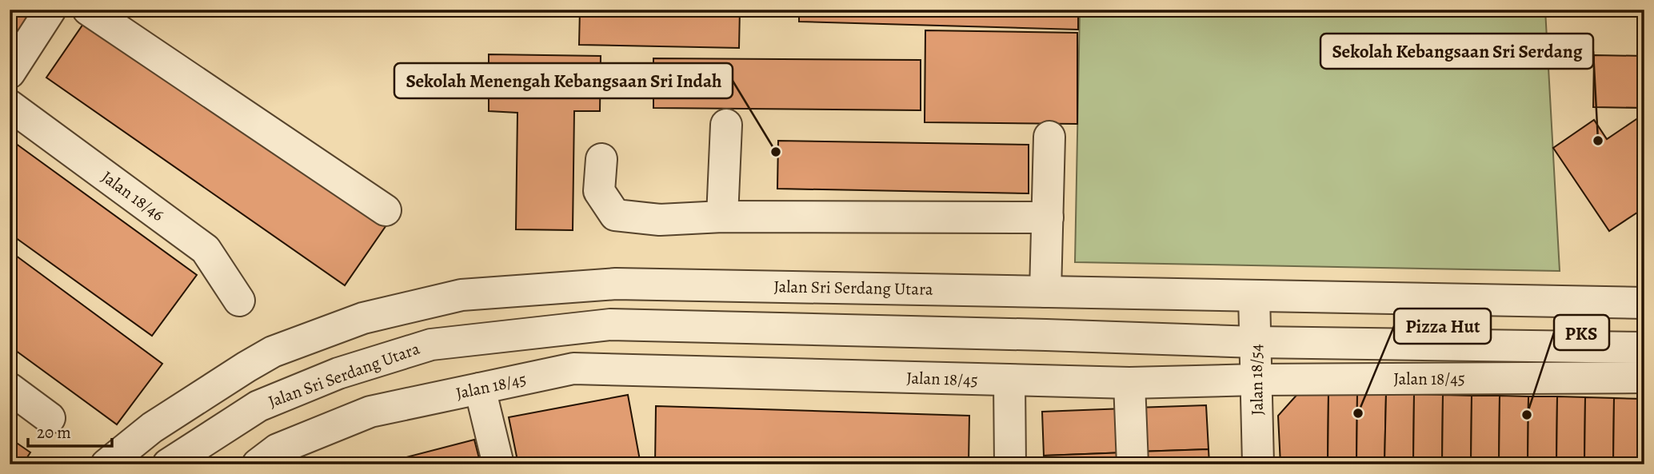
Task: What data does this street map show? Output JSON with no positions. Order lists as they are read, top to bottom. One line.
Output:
{"streets":{"street":["Jalan 18/46","Jalan Sri Serdang Utara","Jalan 18/45","Jalan 18/54"]},"crossings":[["Jalan Sri Serdang Utara","Jalan 18/54"],["Jalan 18/45","Jalan 18/54"]],"places":["Sekolah Kebangsaan Sri Serdang","Sekolah Menengah Kebangsaan Sri Indah","Pizza Hut","PKS"],"scale_bar":"20 m"}
